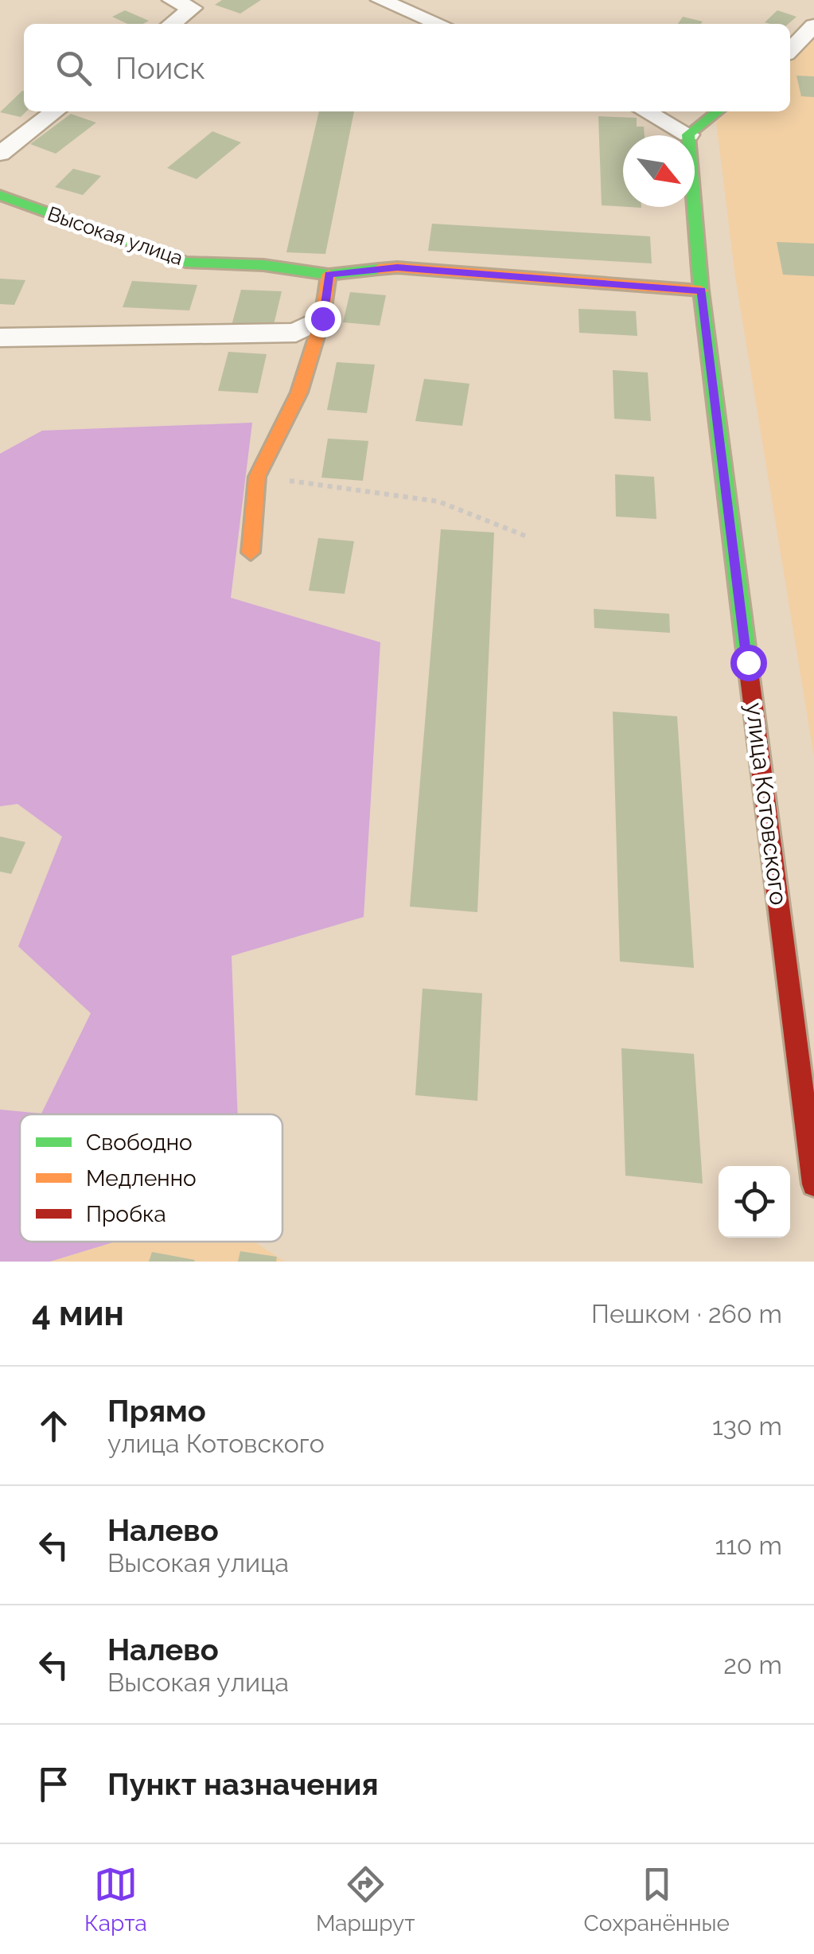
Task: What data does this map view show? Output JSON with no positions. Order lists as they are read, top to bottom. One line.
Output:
{"streets":{"street":["Высокая улица","улица Котовского"]},"crossings":[["Высокая улица","улица Котовского"]],"legend":["Свободно","Медленно","Пробка"],"north":"bottom right","page":{"search":"Поиск","heading":["4 мин","Пешком · 260 m"],"list":[["Прямо","улица Котовского","130 m"],["Налево","Высокая улица","110 m"],["Налево","Высокая улица","20 m"],"Пункт назначения"],"nav":["Карта","Маршрут","Сохранённые"]}}
